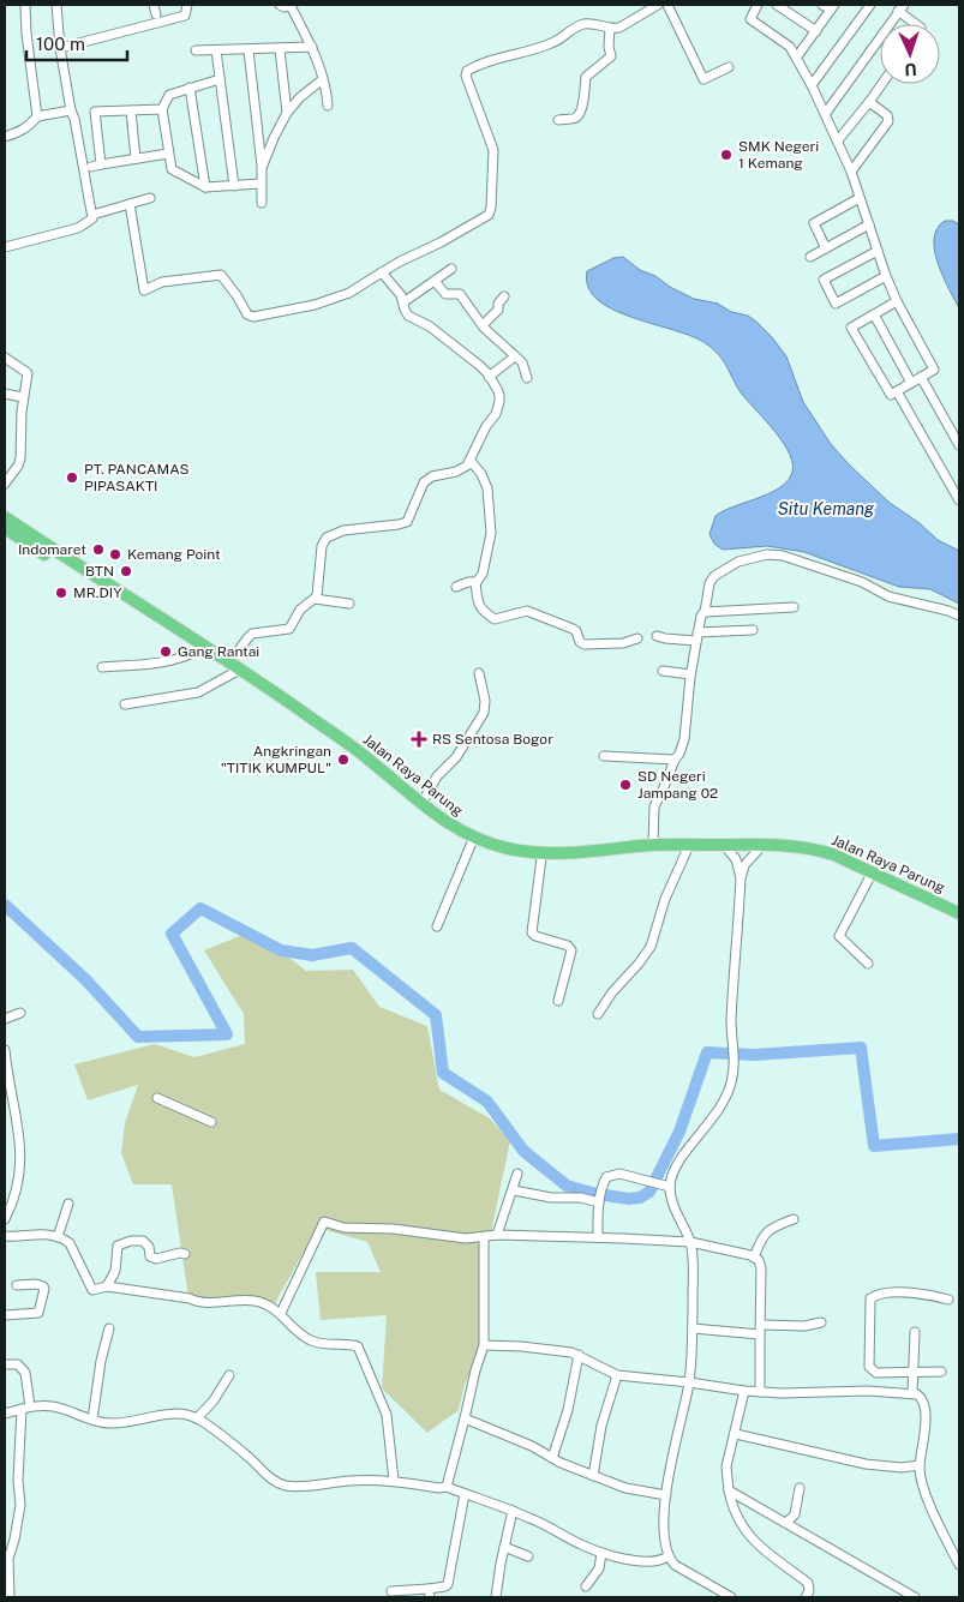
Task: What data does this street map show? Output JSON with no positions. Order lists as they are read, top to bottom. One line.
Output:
{"streets":{"highway":["Jalan Raya Parung"]},"water":["Situ Kemang"],"places":{"other":["SMK Negeri 1 Kemang","PT. PANCAMAS PIPASAKTI","Indomaret","Kemang Point","BTN","MR.DIY","Gang Rantai","Angkringan \"TITIK KUMPUL\"","SD Negeri Jampang 02"],"health":["RS Sentosa Bogor"]},"scale_bar":"100 m","north":"bottom"}
